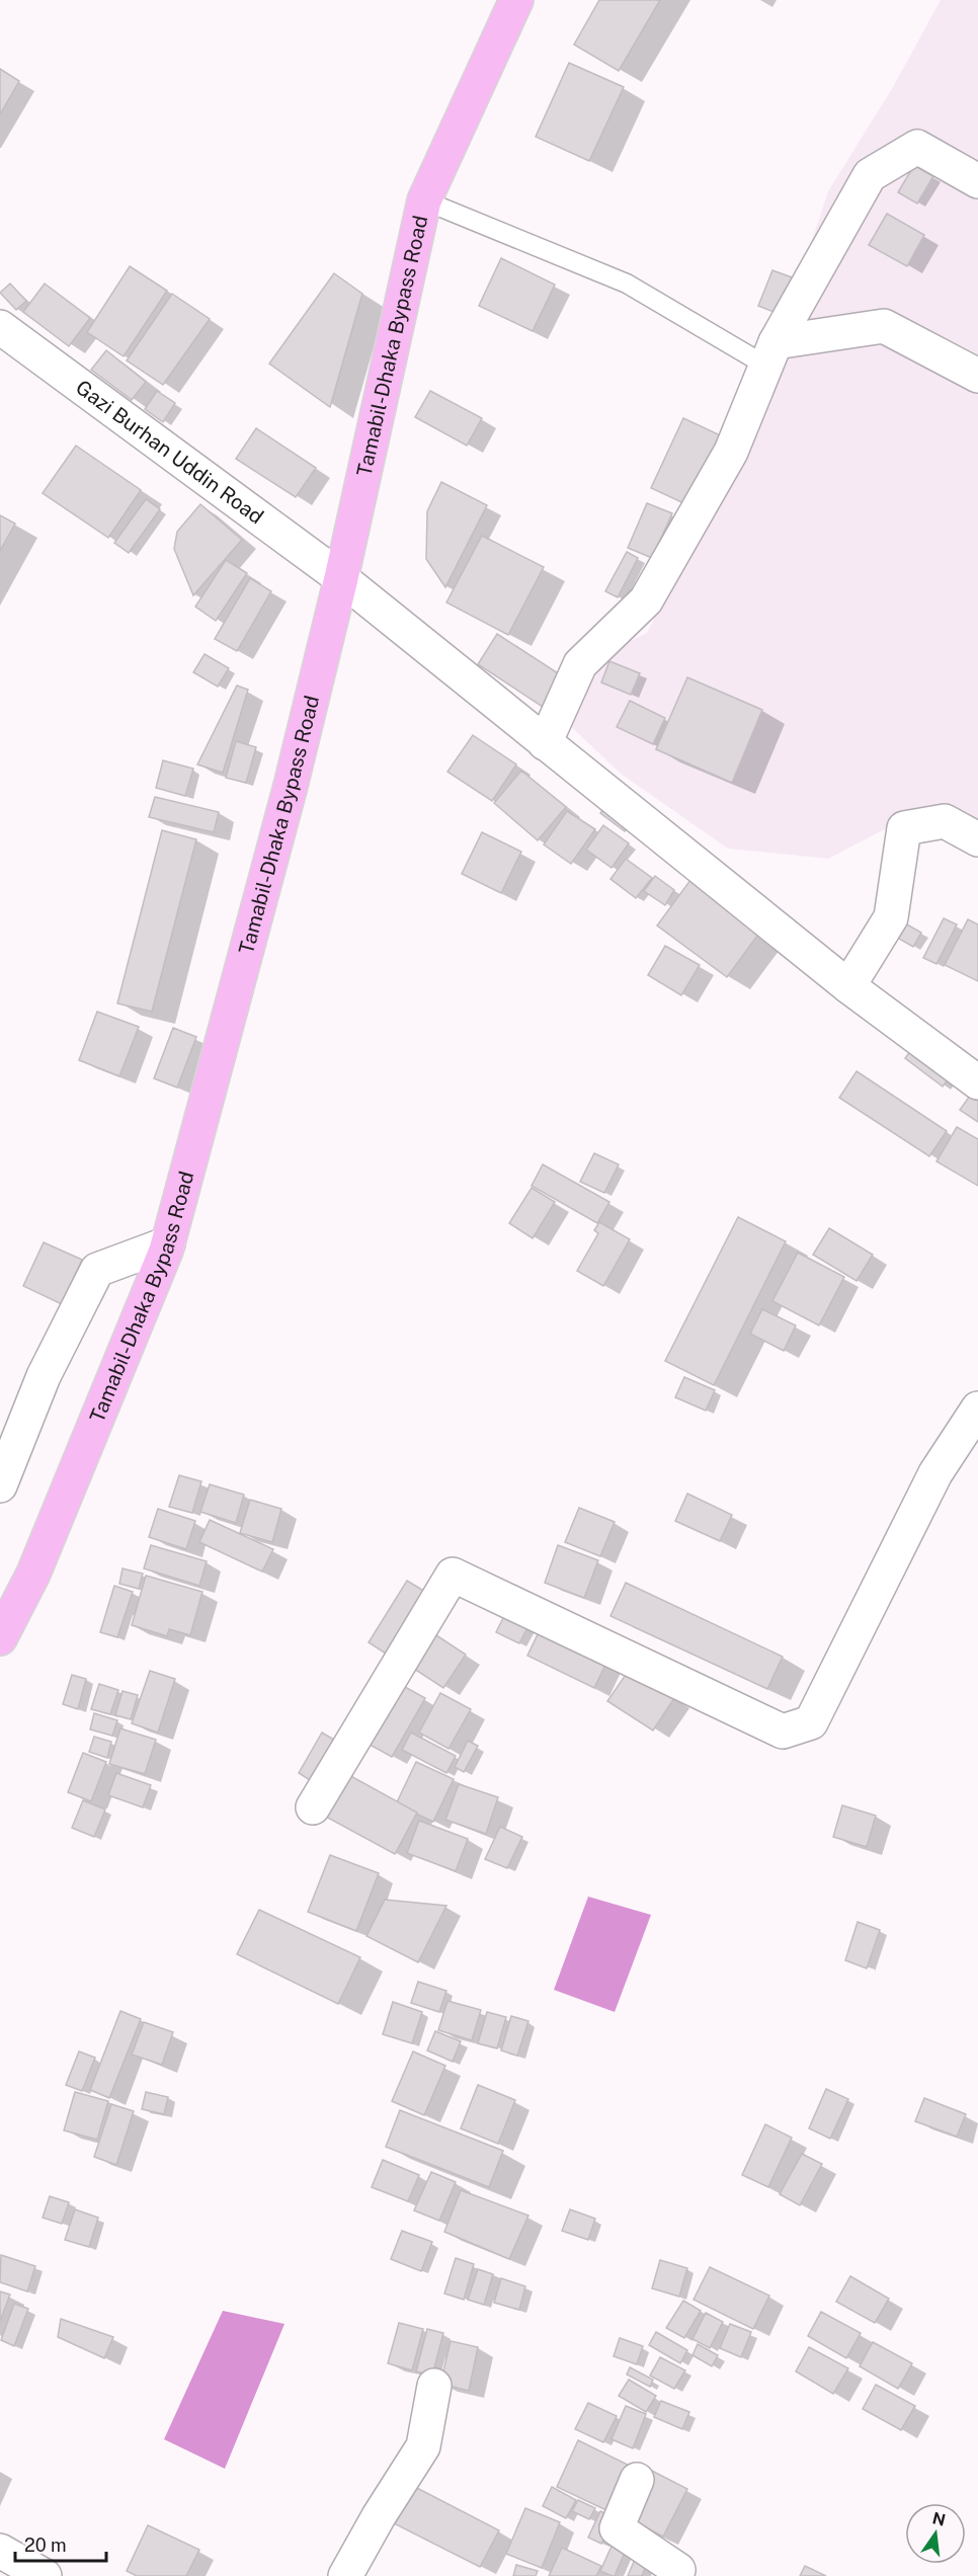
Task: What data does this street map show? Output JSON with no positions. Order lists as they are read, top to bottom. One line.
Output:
{"streets":{"highway":["Tamabil-Dhaka Bypass Road"],"street":["Gazi Burhan Uddin Road"]},"crossings":[["Tamabil-Dhaka Bypass Road","Gazi Burhan Uddin Road"]],"scale_bar":"20 m","north":"top"}
